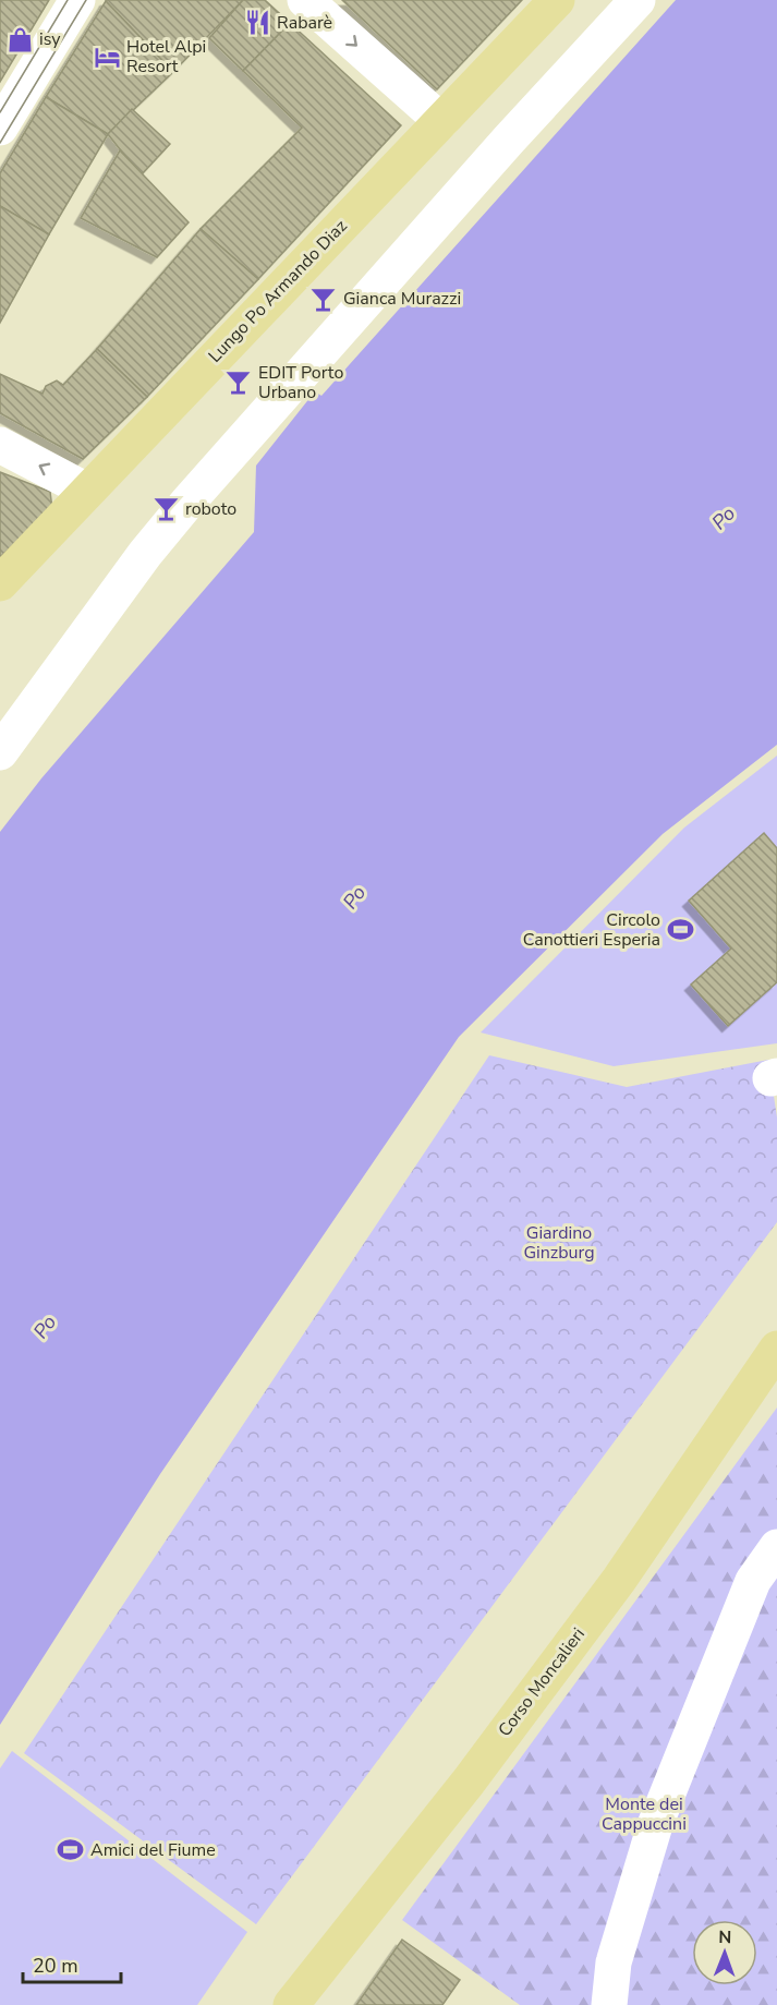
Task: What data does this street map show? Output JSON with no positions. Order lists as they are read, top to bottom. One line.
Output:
{"streets":{"main road":["Lungo Po Armando Diaz","Corso Moncalieri"]},"water":["Po"],"parks":["Giardino Ginzburg","Monte dei Cappuccini"],"places":{"restaurant":["Rabarè"],"shop":["isy"],"hotel":["Hotel Alpi Resort"],"bar":["Gianca Murazzi","EDIT Porto Urbano","roboto"],"sports":["Circolo Canottieri Esperia","Amici del Fiume"]},"scale_bar":"20 m","north":"top"}
